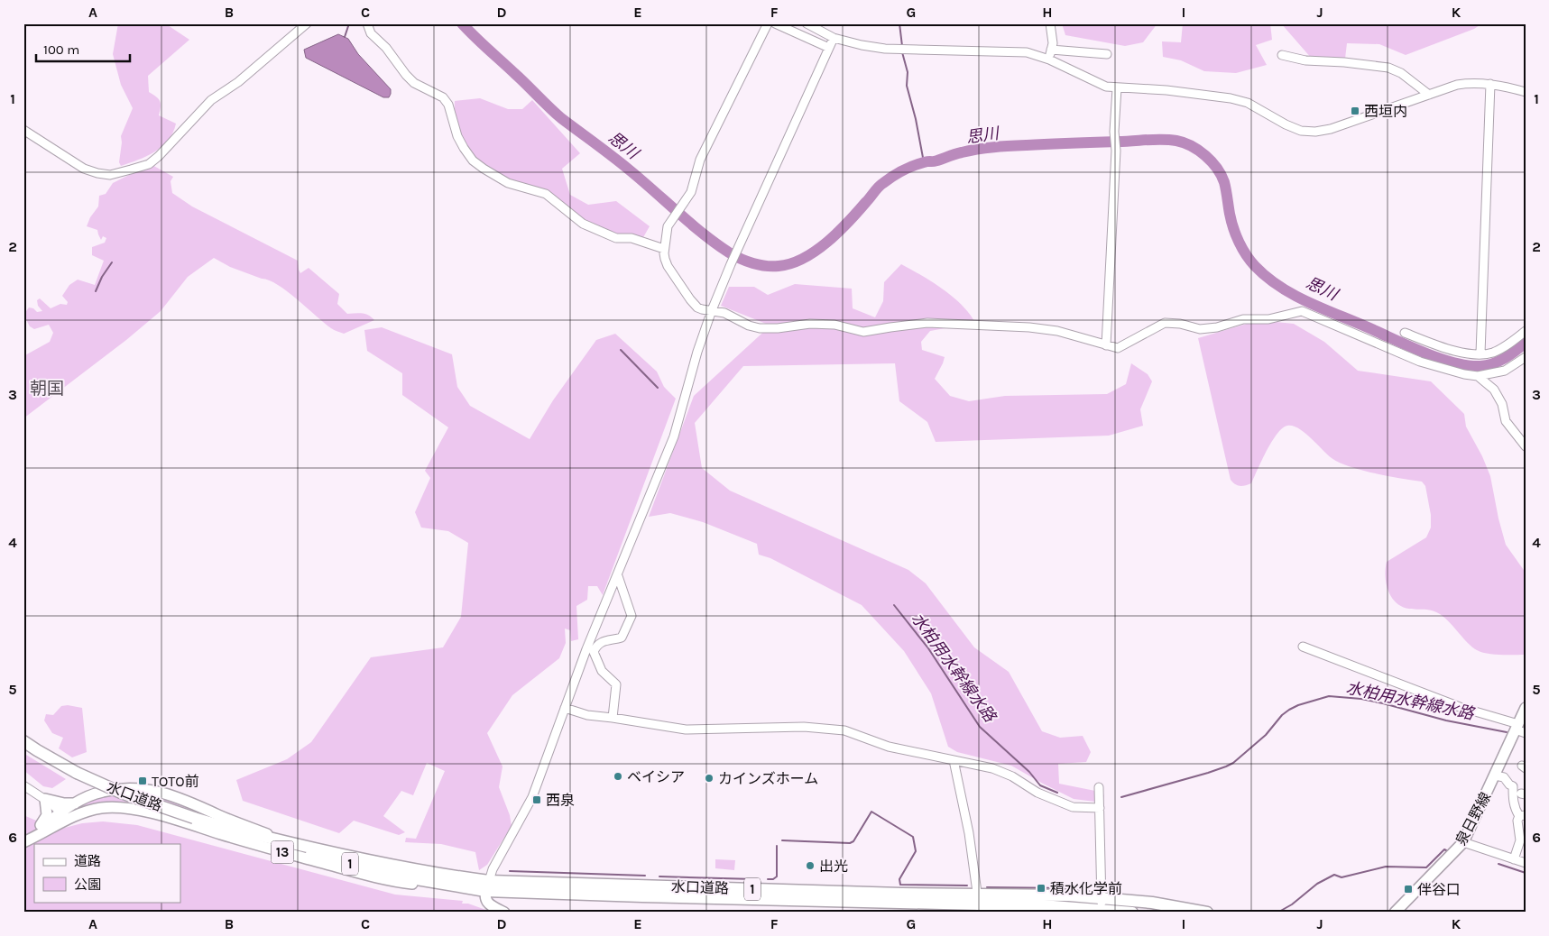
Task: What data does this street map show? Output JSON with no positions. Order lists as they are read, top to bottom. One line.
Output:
{"streets":{"highway":["水口道路","1"],"main road":["泉日野線","13"]},"crossings":[["水口道路","13"]],"districts":["朝国"],"water":["思川","水柏用水幹線水路"],"places":{"transit":["西垣内","TOTO前","西泉","積水化学前","伴谷口"],"other":["ベイシア","カインズホーム","出光"]},"legend":["道路","公園"],"scale_bar":"100 m","grid":{"columns":["A","B","C","D","E","F","G","H","I","J","K"],"rows":["1","2","3","4","5","6"]}}
